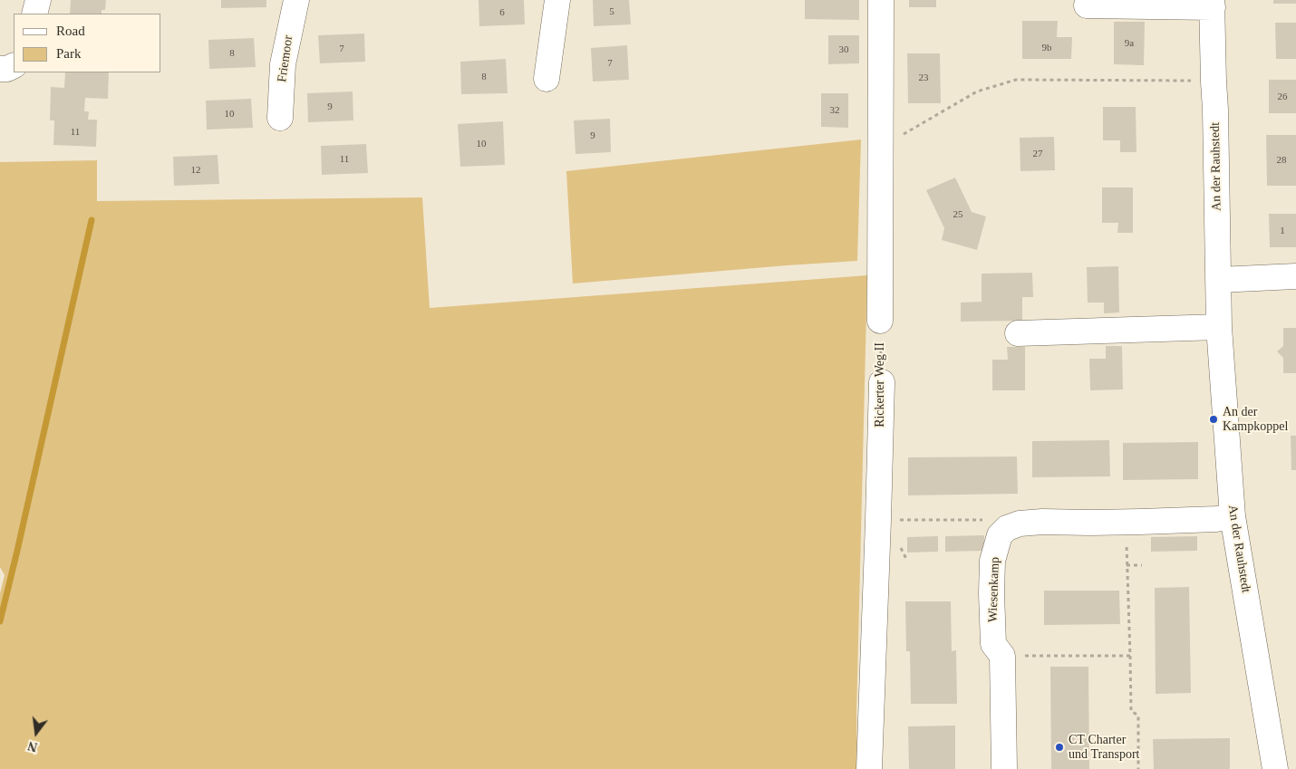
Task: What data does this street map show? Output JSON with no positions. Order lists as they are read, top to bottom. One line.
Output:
{"streets":{"street":["Friemoor","An der Rauhstedt","Rickerter Weg II","Wiesenkamp"]},"places":["An der Kampkoppel","CT Charter und Transport"],"house_numbers":["5","6","9a","9b","7","30","8","7","8","23","26","9","32","10","11","9","10","27","11","28","12","25","1"],"legend":["Road","Park"],"north":"bottom"}
